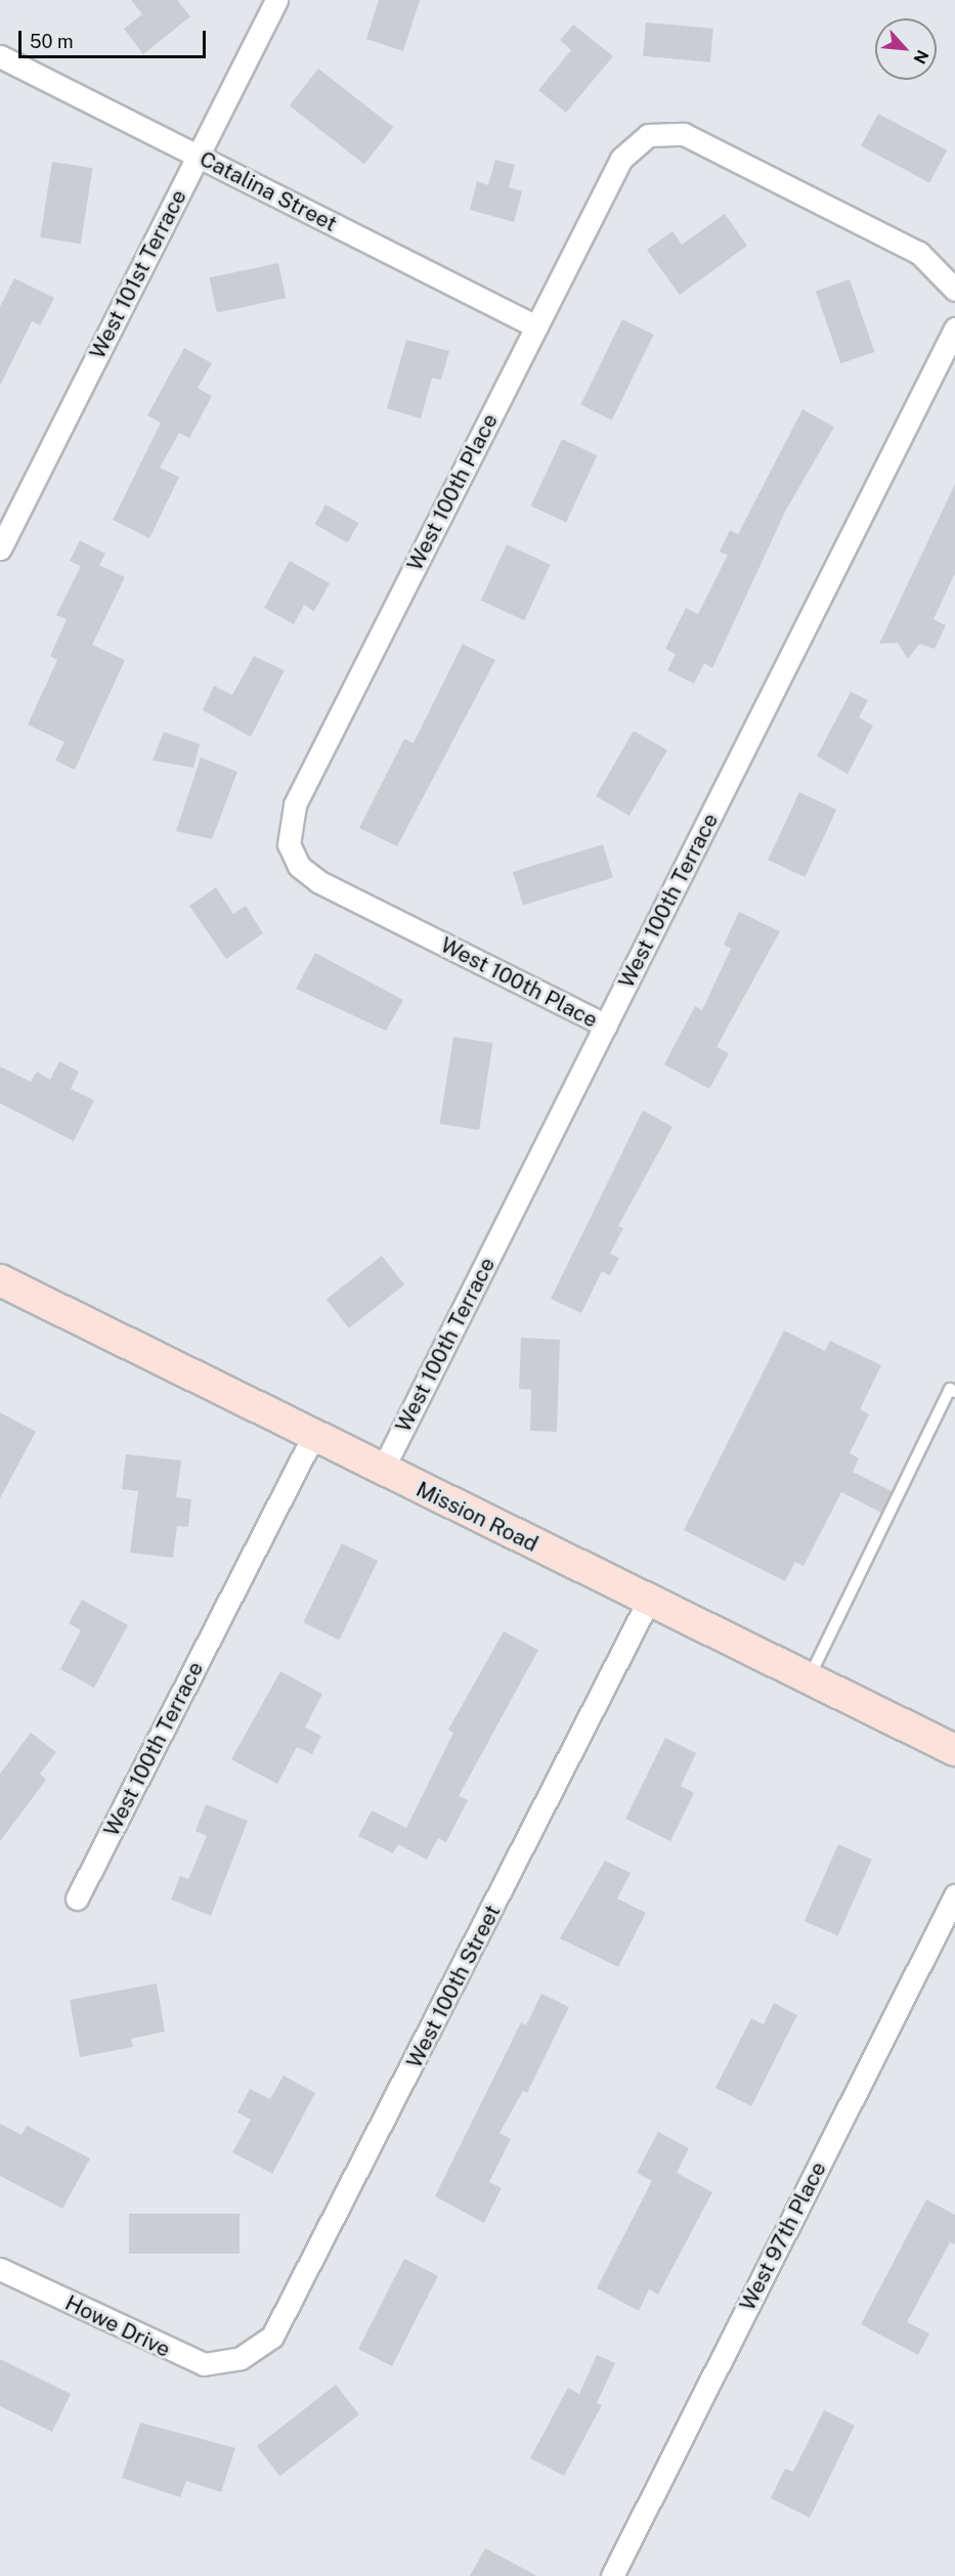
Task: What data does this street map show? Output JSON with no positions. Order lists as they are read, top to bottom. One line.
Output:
{"streets":{"main road":["Mission Road"],"street":["Catalina Street","West 101st Terrace","West 100th Place","West 100th Terrace","West 100th Street","West 97th Place","Howe Drive"]},"crossings":[["Catalina Street","West 101st Terrace"],["Catalina Street","West 100th Place"],["West 100th Place","West 100th Terrace"],["West 100th Terrace","Mission Road"],["Mission Road","West 100th Street"],["West 100th Street","Howe Drive"]],"scale_bar":"50 m","north":"bottom right"}
